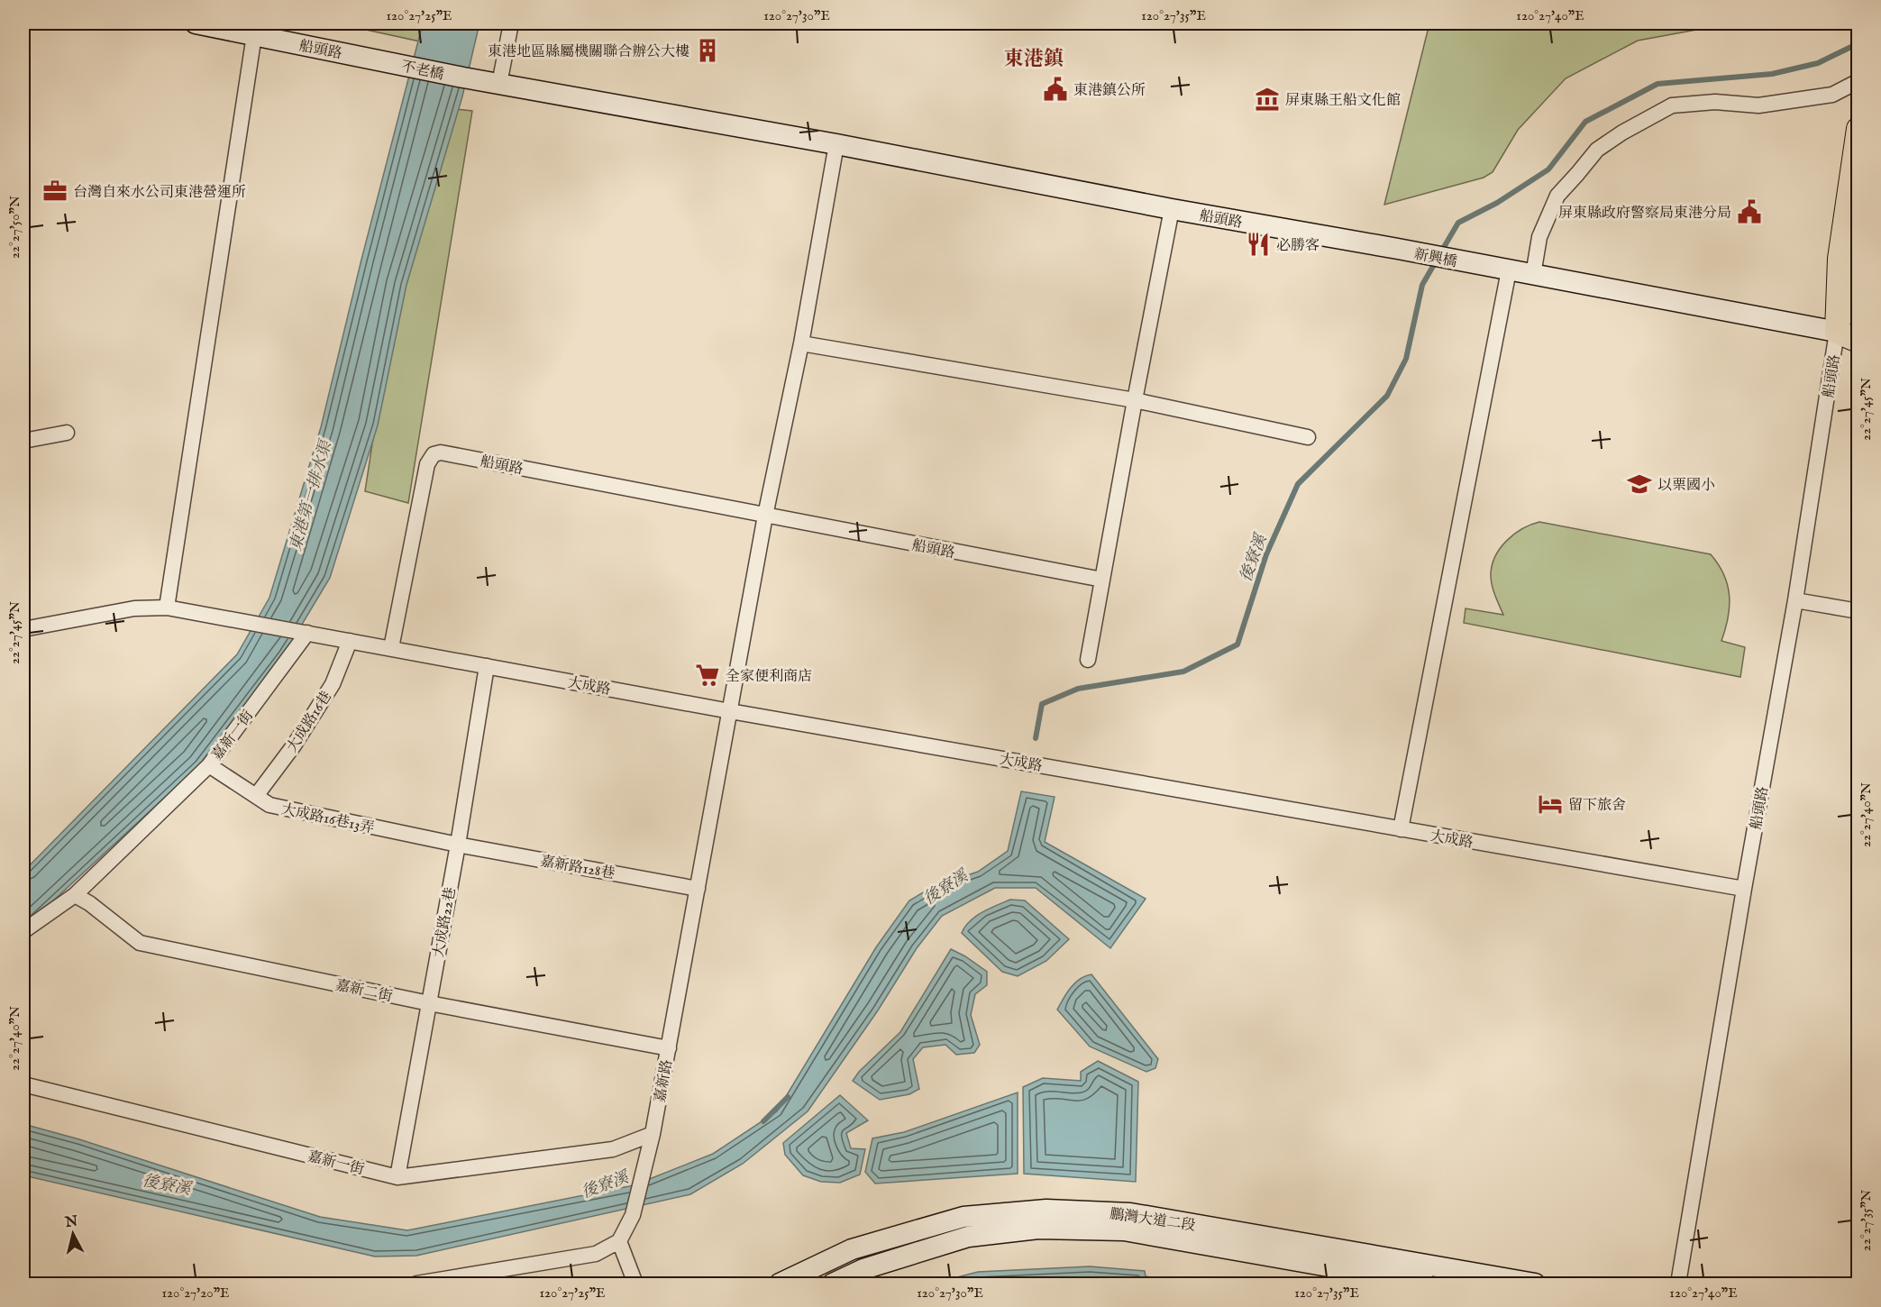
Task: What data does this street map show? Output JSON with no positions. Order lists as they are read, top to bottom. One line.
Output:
{"streets":{"main road":["船頭路","不老橋","新興橋","鵬灣大道二段"],"street":["大成路","大成路16巷","嘉新一街","大成路16巷13弄","嘉新路128巷","大成路22巷","嘉新二街","嘉新路"]},"crossings":[["船頭路","不老橋"],["船頭路","新興橋"],["船頭路","大成路"],["大成路","大成路16巷"],["大成路","嘉新一街"],["大成路","大成路22巷"],["大成路","嘉新路"],["大成路16巷","大成路16巷13弄"],["嘉新一街","大成路16巷13弄"],["嘉新一街","大成路22巷"],["嘉新一街","嘉新二街"],["嘉新一街","嘉新路"],["大成路16巷13弄","嘉新路128巷"],["大成路16巷13弄","大成路22巷"],["嘉新路128巷","大成路22巷"],["嘉新路128巷","嘉新路"],["大成路22巷","嘉新二街"],["嘉新二街","嘉新路"]],"districts":["東港鎮"],"water":["東港第一排水渠","後寮溪"],"places":{"building":["東港地區縣屬機關聯合辦公大樓"],"public building":["東港鎮公所","屏東縣政府警察局東港分局"],"museum":["屏東縣王船文化館"],"office":["台灣自來水公司東港營運所"],"restaurant":["必勝客"],"school or university":["以栗國小"],"supermarket":["全家便利商店"],"hotel":["留下旅舍"]},"north":"top","coordinates":["120°27'25\"E","120°27'30\"E","120°27'35\"E","120°27'40\"E","22°27'50\"N","22°27'45\"N","22°27'40\"N","22°27'35\"N","120°27'20\"E"]}
